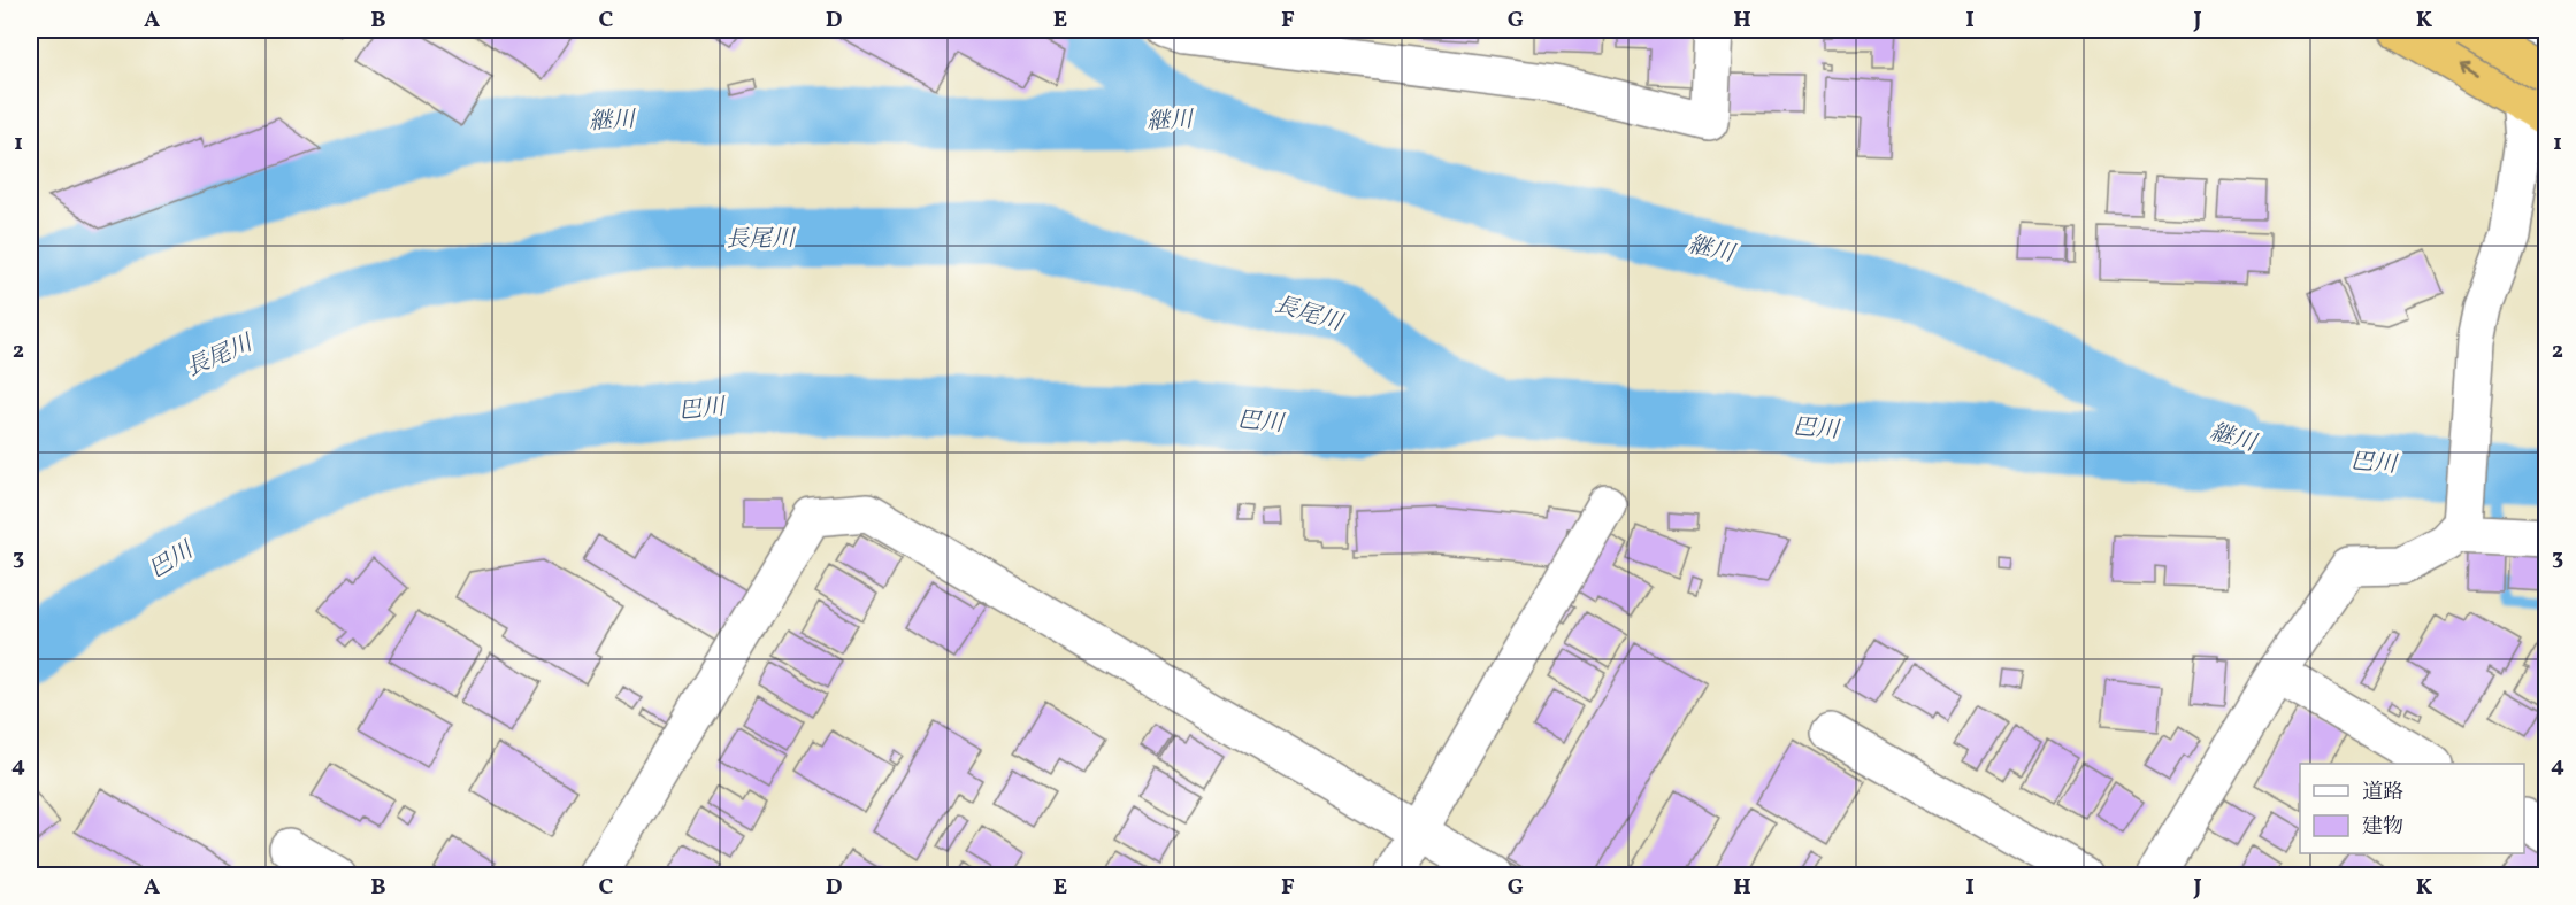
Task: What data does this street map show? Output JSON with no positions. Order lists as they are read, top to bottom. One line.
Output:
{"water":["継川","長尾川","巴川"],"legend":["道路","建物"],"grid":{"columns":["A","B","C","D","E","F","G","H","I","J","K"],"rows":["1","2","3","4"]}}
